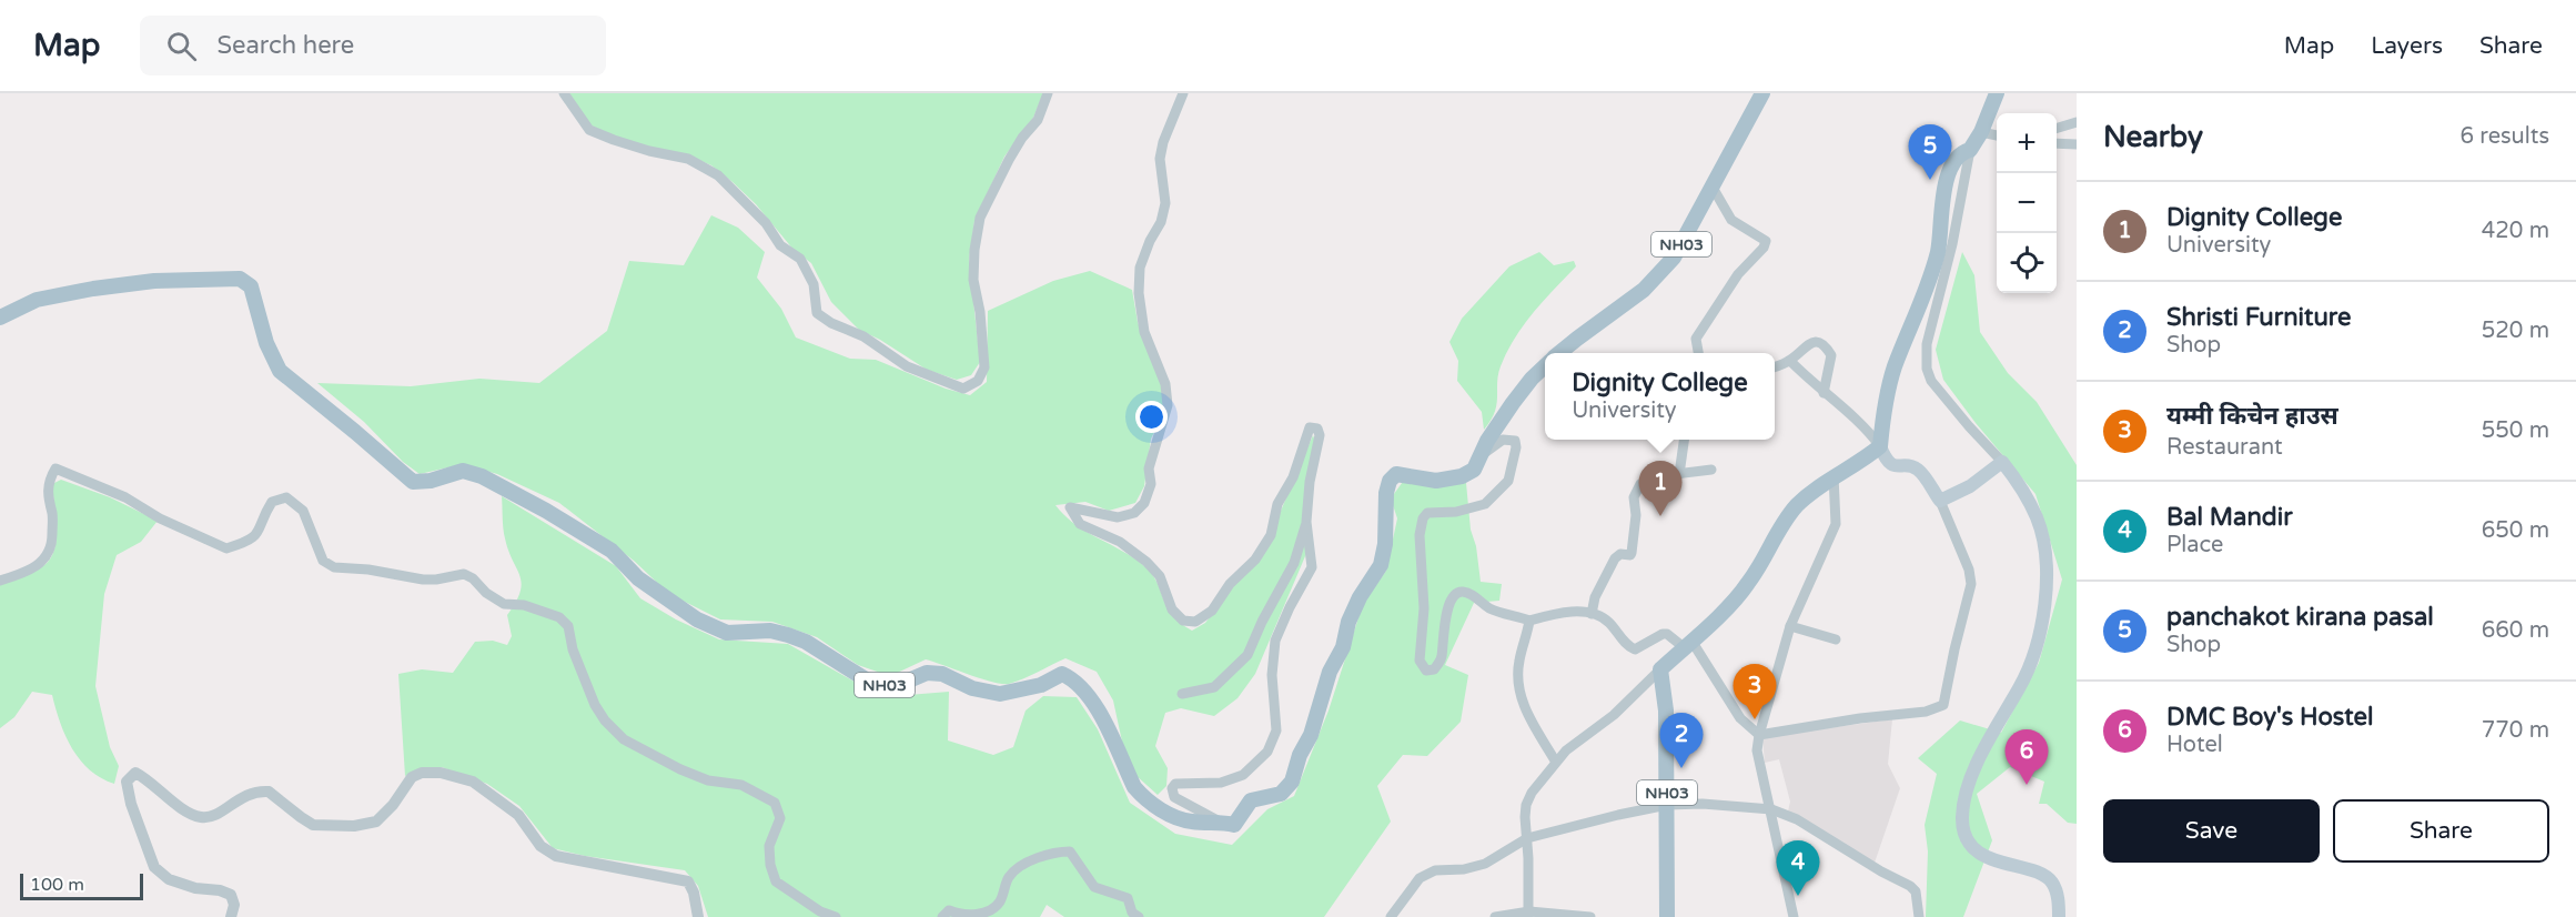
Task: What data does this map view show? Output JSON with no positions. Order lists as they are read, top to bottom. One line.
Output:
{"streets":{"main road":["NH03"]},"scale_bar":"100 m","page":{"header":"Map","search":"Search here","nav":["Map","Layers","Share"],"heading":["Nearby","6 results"],"map_buttons":["+","−"],"pins":["5","1","3","2","6","4"],"list":[{"mark":"1","name":"Dignity College","note":"University","value":"420 m"},{"mark":"2","name":"Shristi Furniture","note":"Shop","value":"520 m"},{"mark":"3","name":"यम्मी किचेन हाउस","note":"Restaurant","value":"550 m"},{"mark":"4","name":"Bal Mandir","note":"Place","value":"650 m"},{"mark":"5","name":"panchakot kirana pasal","note":"Shop","value":"660 m"},{"mark":"6","name":"DMC Boy's Hostel","note":"Hotel","value":"770 m"}],"popup":["Dignity College","University"],"buttons":["Save","Share"],"scale":"100 m"}}
